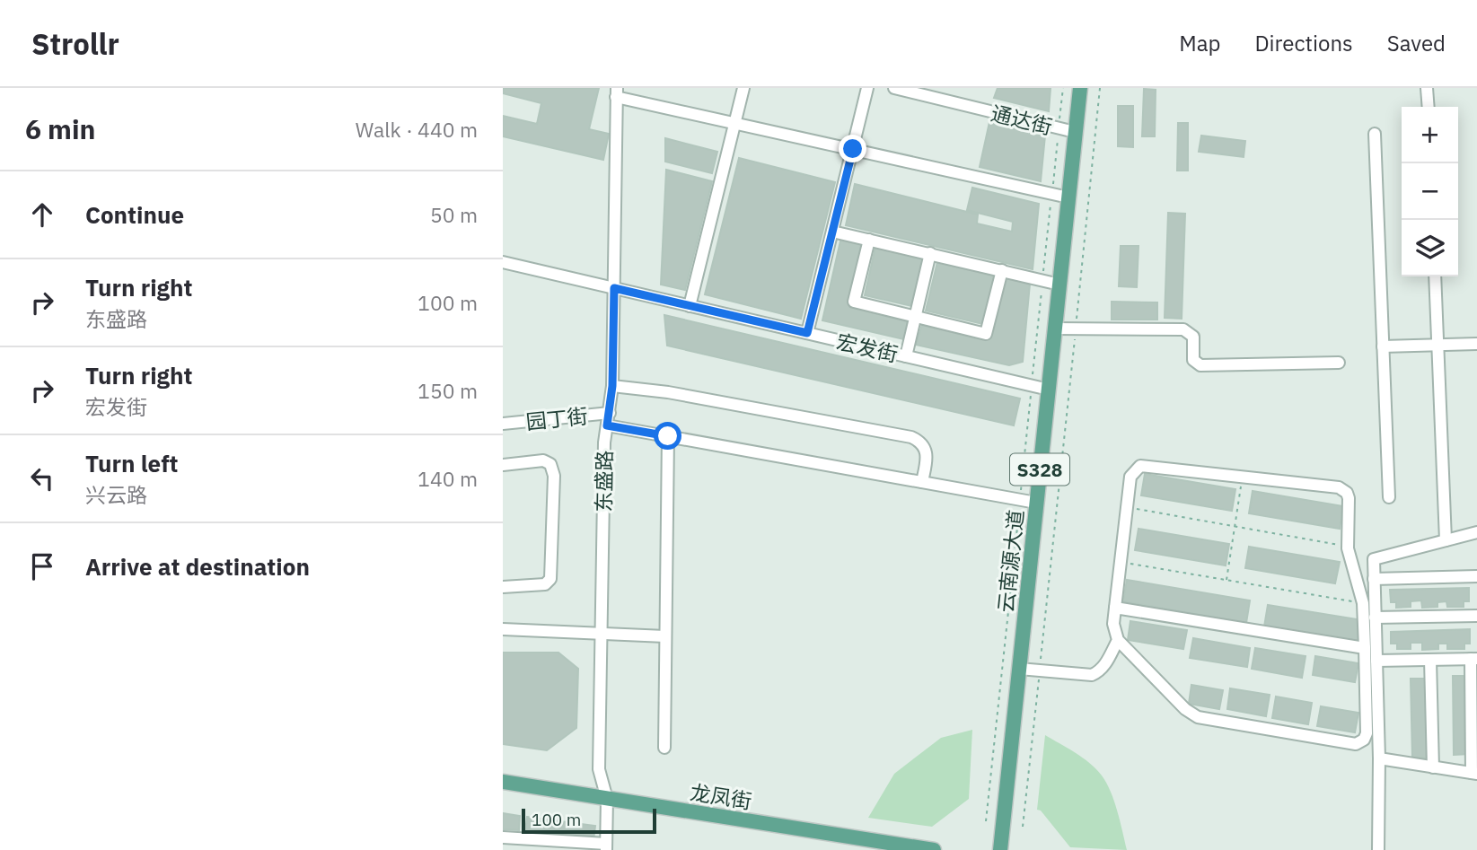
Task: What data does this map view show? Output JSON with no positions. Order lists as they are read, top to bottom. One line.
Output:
{"streets":{"main road":["S328","云南源大道","龙凤街"],"street":["通达街","宏发街","园丁街","东盛路"]},"crossings":[["通达街","云南源大道"],["宏发街","东盛路"],["宏发街","云南源大道"],["园丁街","东盛路"],["东盛路","龙凤街"]],"scale_bar":"100 m","page":{"header":"Strollr","nav":["Map","Directions","Saved"],"heading":["6 min","Walk · 440 m"],"map_buttons":["+","−"],"list":[["Continue","50 m"],["Turn right","东盛路","100 m"],["Turn right","宏发街","150 m"],["Turn left","兴云路","140 m"],"Arrive at destination"],"scale":"100 m"}}
